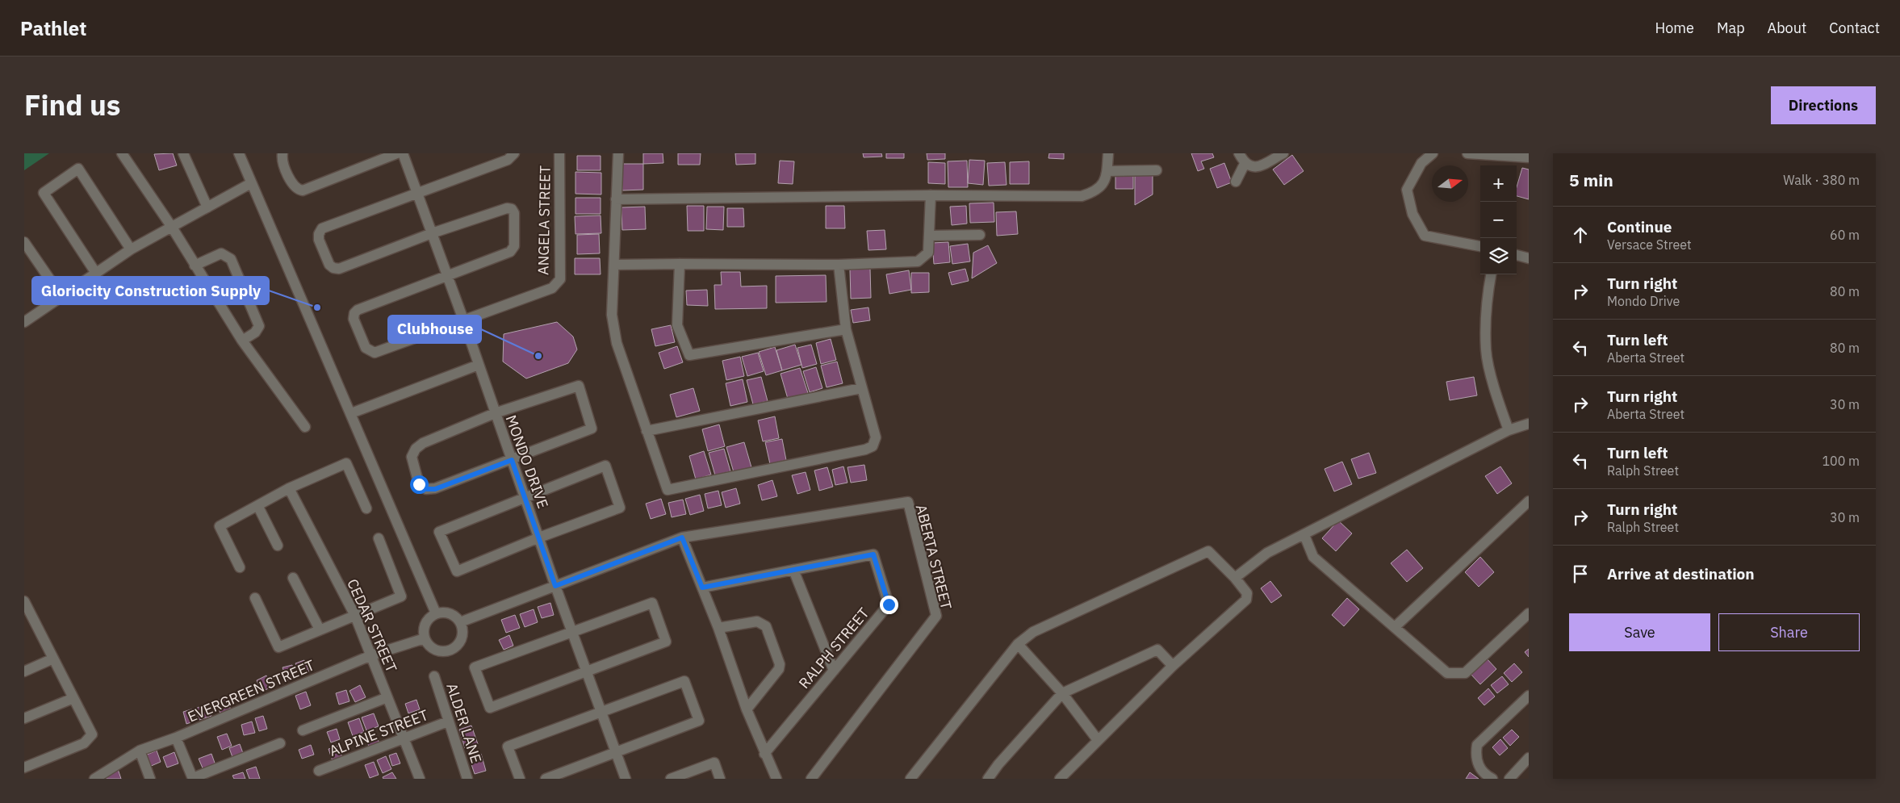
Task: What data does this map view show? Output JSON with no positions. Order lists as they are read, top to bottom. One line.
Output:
{"streets":{"street":["ANGELA STREET","MONDO DRIVE","ABERTA STREET","CEDAR STREET","RALPH STREET","EVERGREEN STREET","ALDER LANE","ALPINE STREET"]},"crossings":[["ANGELA STREET","MONDO DRIVE"],["MONDO DRIVE","ABERTA STREET"],["ABERTA STREET","EVERGREEN STREET"],["CEDAR STREET","EVERGREEN STREET"],["CEDAR STREET","ALPINE STREET"],["ALDER LANE","ALPINE STREET"]],"places":["Gloriocity Construction Supply","Clubhouse"],"north":"right","page":{"header":"Pathlet","nav":["Home","Map","About","Contact"],"title":"Find us","buttons":["Directions",["Save","Share"]],"heading":["5 min","Walk · 380 m"],"map_buttons":["+","−"],"list":[["Continue","Versace Street","60 m"],["Turn right","Mondo Drive","80 m"],["Turn left","Aberta Street","80 m"],["Turn right","Aberta Street","30 m"],["Turn left","Ralph Street","100 m"],["Turn right","Ralph Street","30 m"],"Arrive at destination"]}}
